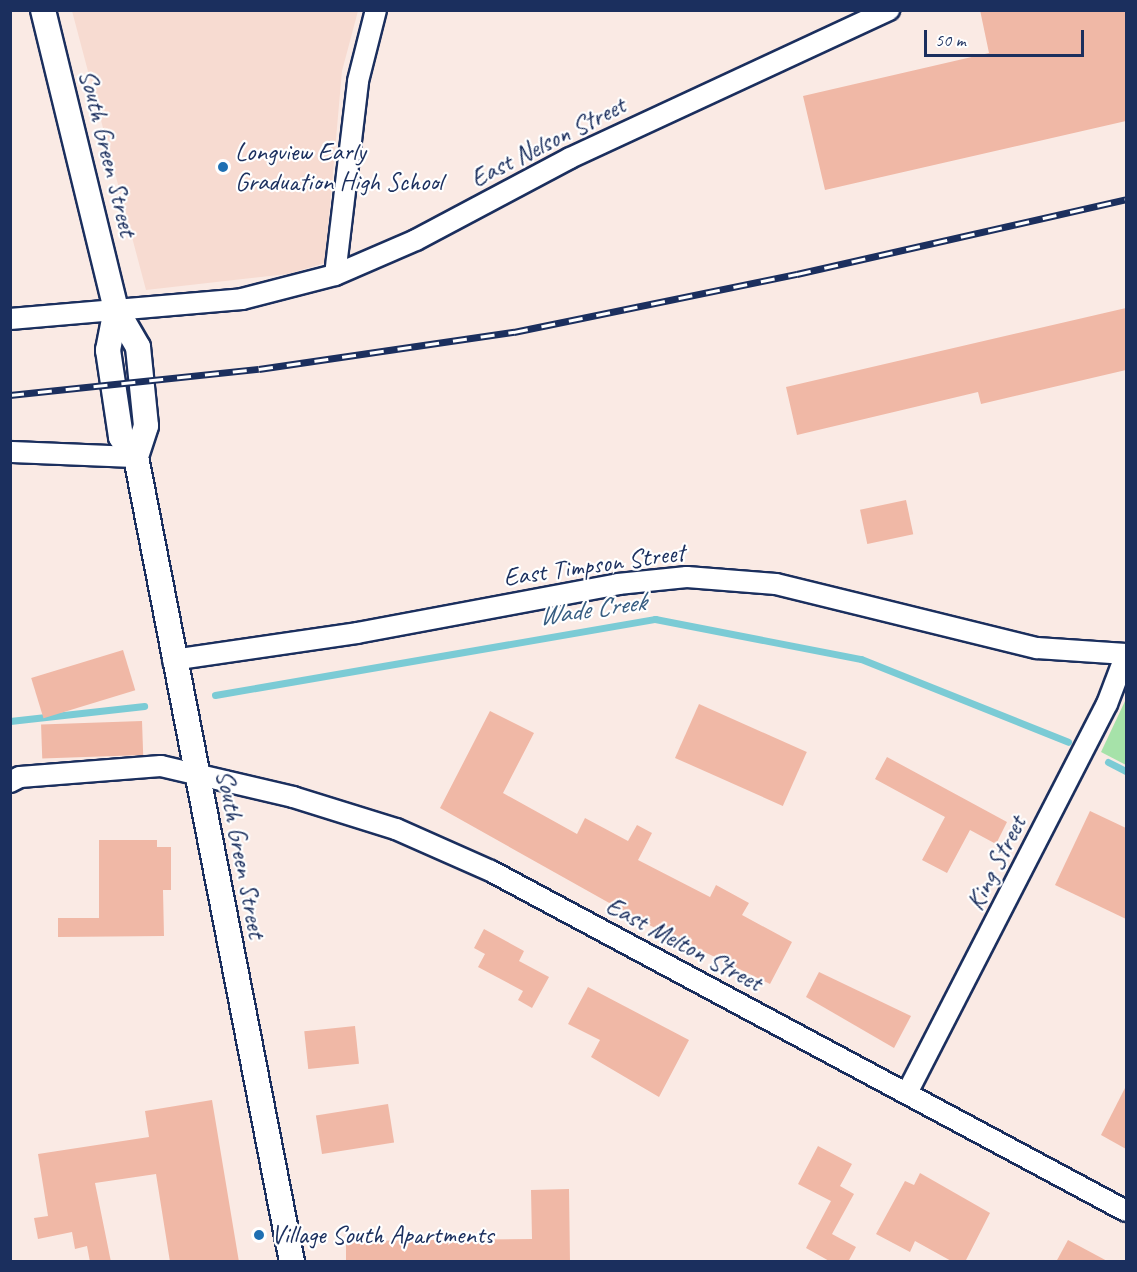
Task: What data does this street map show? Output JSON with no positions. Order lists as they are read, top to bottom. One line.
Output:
{"streets":{"street":["East Nelson Street","South Green Street","East Timpson Street","King Street","East Melton Street"]},"crossings":[["East Nelson Street","South Green Street"],["South Green Street","East Timpson Street"],["South Green Street","East Melton Street"],["East Timpson Street","King Street"],["King Street","East Melton Street"]],"water":["Wade Creek"],"places":["Longview Early Graduation High School","Village South Apartments"],"scale_bar":"50 m"}
